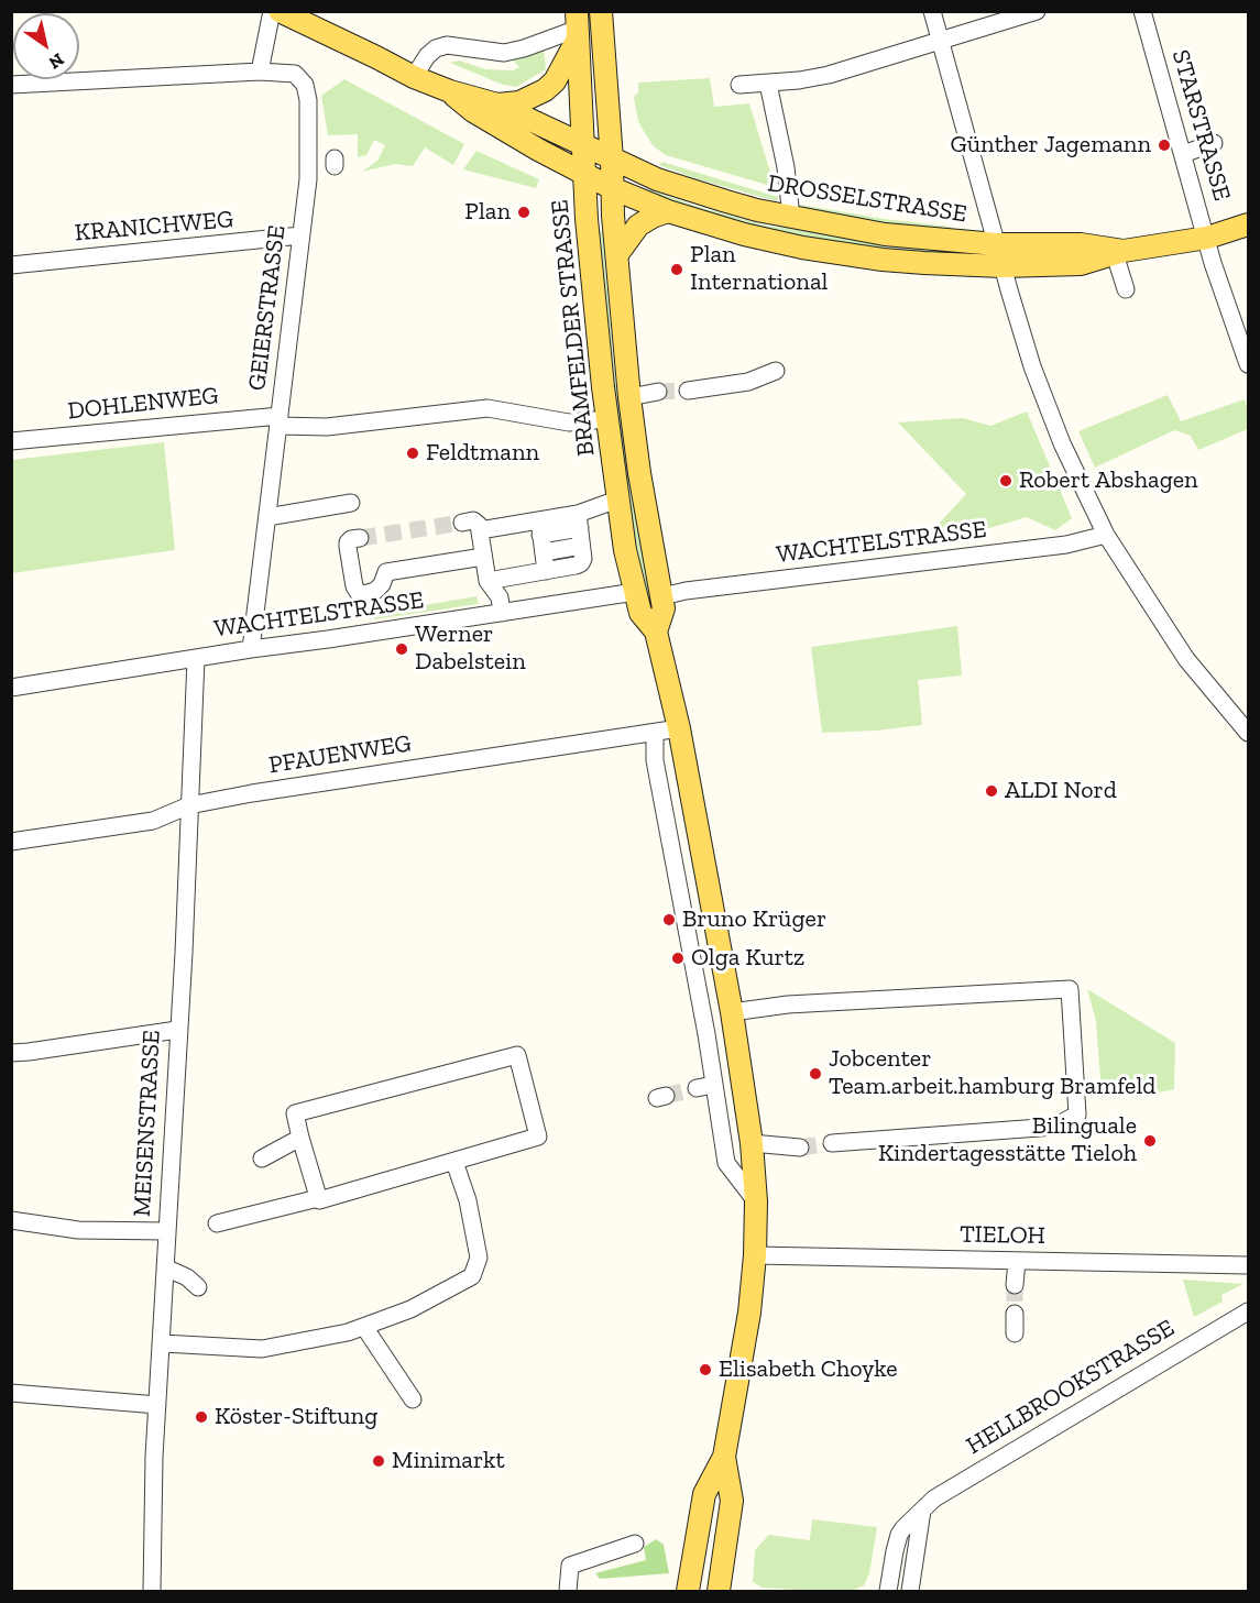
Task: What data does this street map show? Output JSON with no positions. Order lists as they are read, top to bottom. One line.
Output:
{"streets":{"main road":["DROSSELSTRASSE","BRAMFELDER STRASSE"],"street":["STARSTRASSE","KRANICHWEG","GEIERSTRASSE","DOHLENWEG","WACHTELSTRASSE","PFAUENWEG","MEISENSTRASSE","TIELOH","HELLBROOKSTRASSE"]},"crossings":[["STARSTRASSE","DROSSELSTRASSE"],["DROSSELSTRASSE","BRAMFELDER STRASSE"],["KRANICHWEG","GEIERSTRASSE"],["GEIERSTRASSE","DOHLENWEG"],["GEIERSTRASSE","WACHTELSTRASSE"],["BRAMFELDER STRASSE","DOHLENWEG"],["BRAMFELDER STRASSE","WACHTELSTRASSE"],["BRAMFELDER STRASSE","PFAUENWEG"],["BRAMFELDER STRASSE","TIELOH"],["WACHTELSTRASSE","MEISENSTRASSE"],["PFAUENWEG","MEISENSTRASSE"]],"places":["Günther Jagemann","Plan","Plan International","Feldtmann","Robert Abshagen","Werner Dabelstein","ALDI Nord","Bruno Krüger","Olga Kurtz","Jobcenter Team.arbeit.hamburg Bramfeld","Bilinguale Kindertagesstätte Tieloh","Elisabeth Choyke","Köster-Stiftung","Minimarkt"],"north":"bottom right"}
